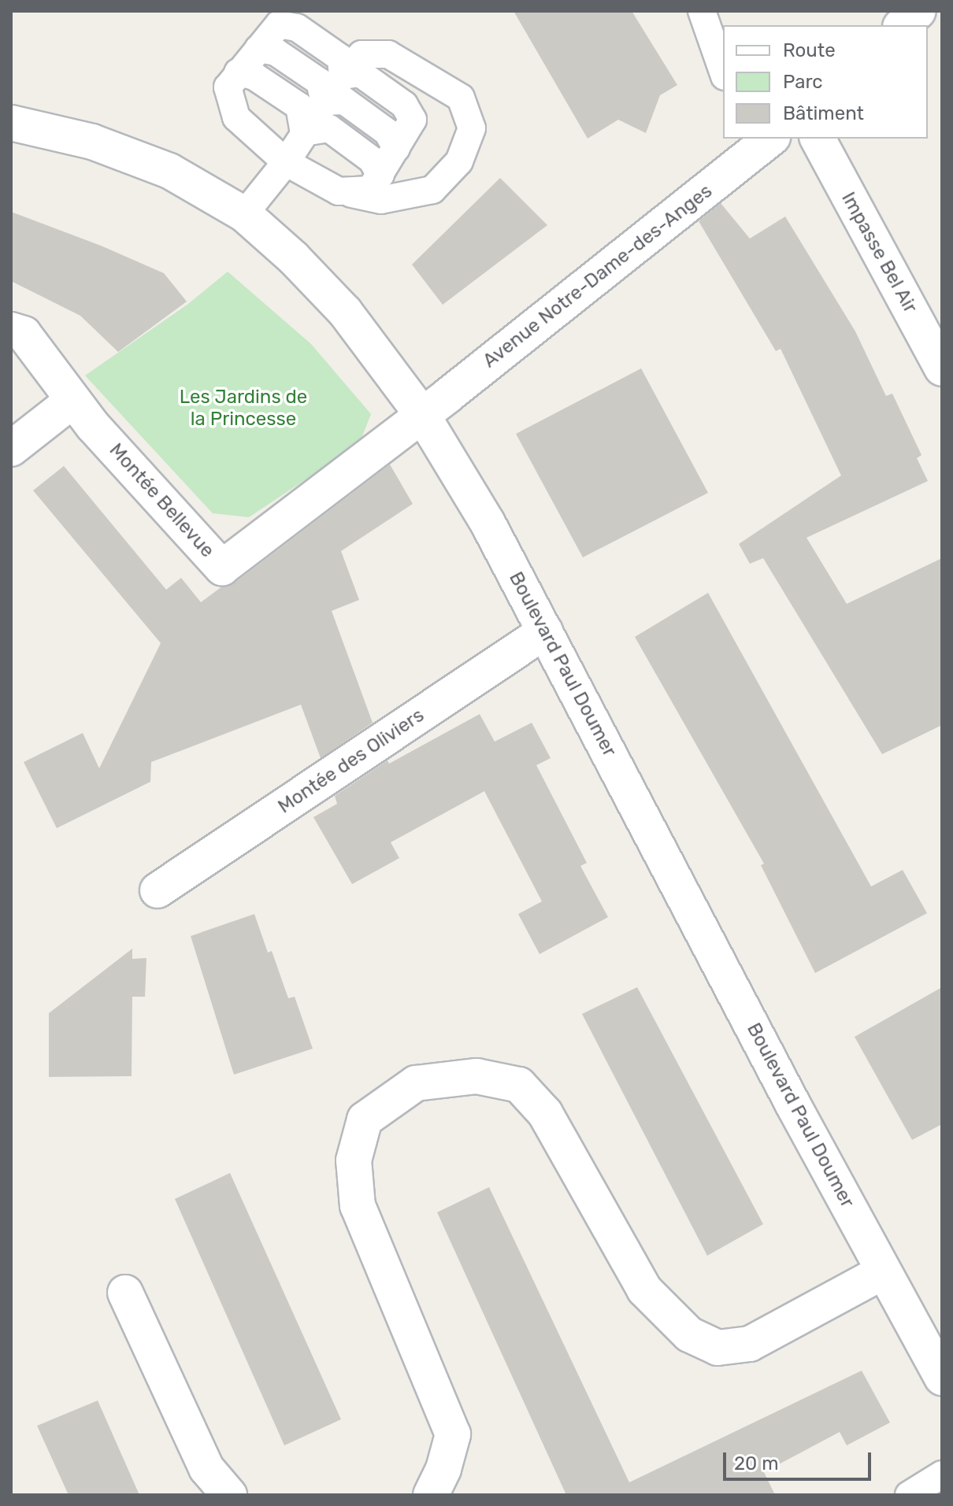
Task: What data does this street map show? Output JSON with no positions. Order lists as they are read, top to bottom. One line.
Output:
{"streets":{"street":["Impasse Bel Air","Avenue Notre-Dame-des-Anges","Montée Bellevue","Boulevard Paul Doumer","Montée des Oliviers"]},"crossings":[["Avenue Notre-Dame-des-Anges","Montée Bellevue"],["Avenue Notre-Dame-des-Anges","Boulevard Paul Doumer"],["Montée Bellevue","Boulevard Paul Doumer"],["Boulevard Paul Doumer","Montée des Oliviers"]],"parks":["Les Jardins de la Princesse"],"legend":["Route","Parc","Bâtiment"],"scale_bar":"20 m"}
